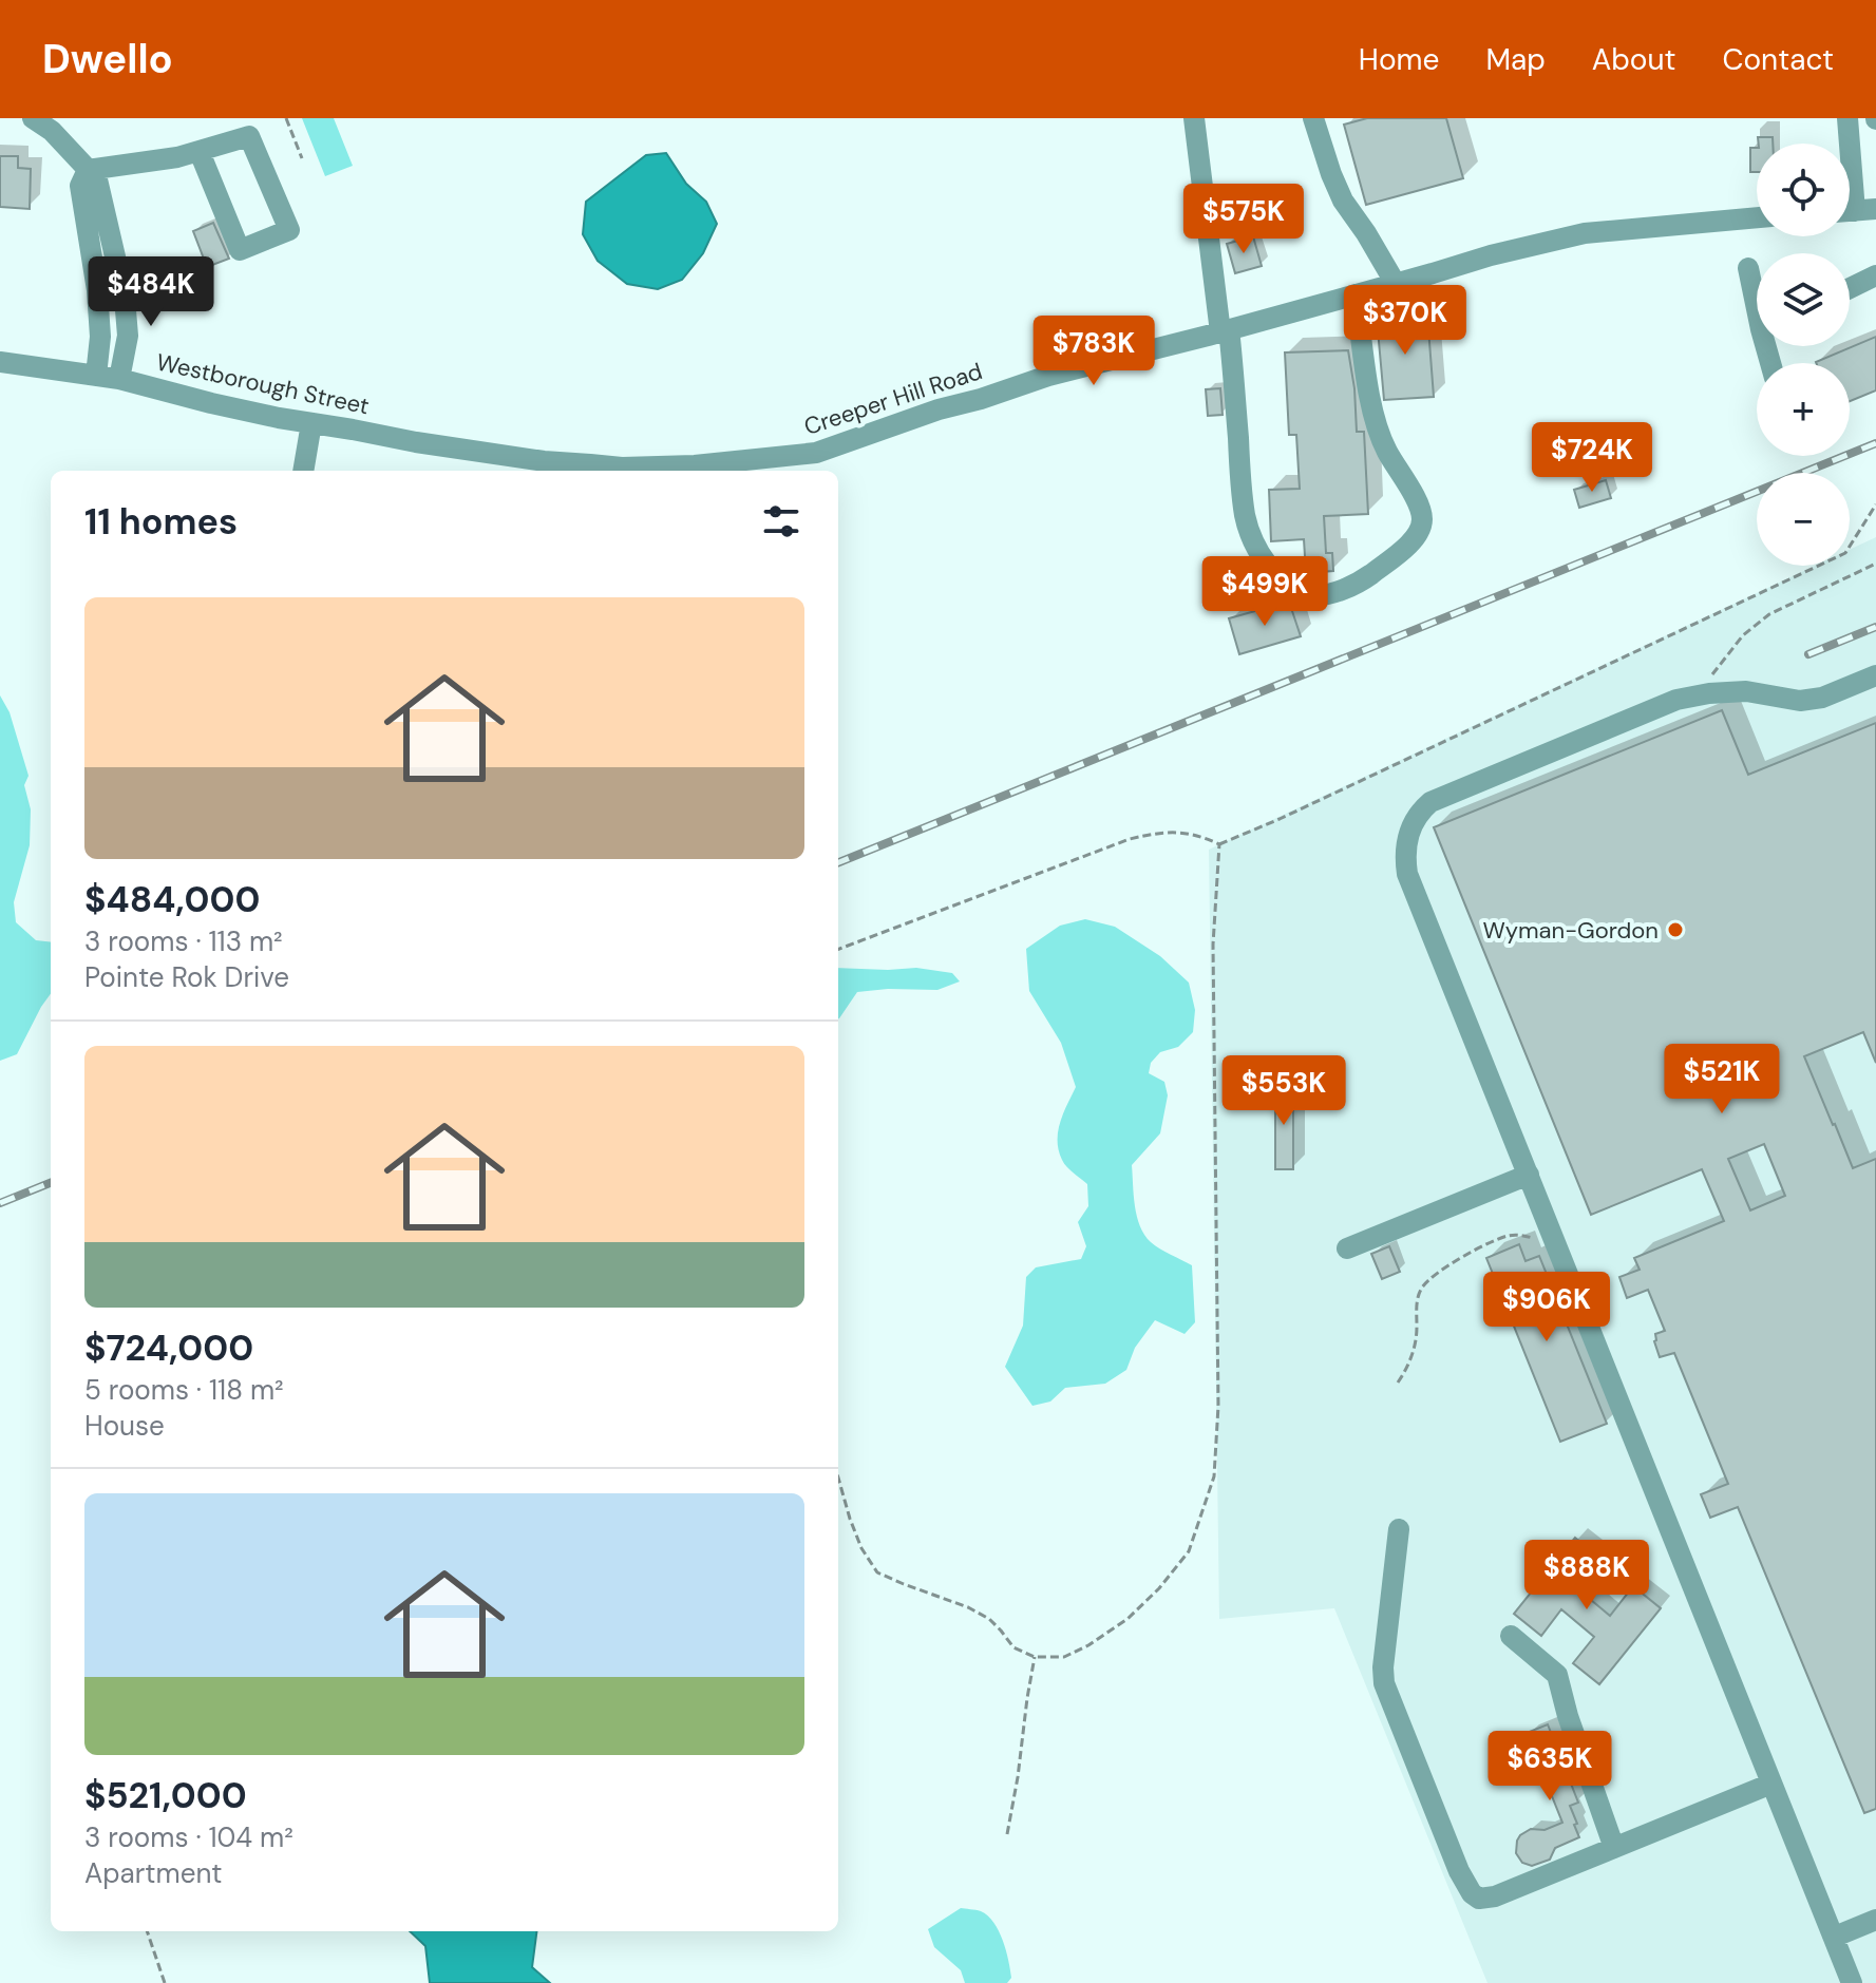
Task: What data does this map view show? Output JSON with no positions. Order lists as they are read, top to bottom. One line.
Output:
{"streets":{"street":["Westborough Street","Creeper Hill Road"]},"crossings":[["Westborough Street","Creeper Hill Road"]],"places":["Wyman-Gordon"],"page":{"header":"Dwello","nav":["Home","Map","About","Contact"],"map_buttons":["+","−"],"price":["$575K","$484K","$370K","$783K","$724K","$499K","$521K","$553K","$906K","$888K","$635K"],"heading":"11 homes","list":[{"name":"$484,000","note":"3 rooms · 113 m² · Pointe Rok Drive"},{"name":"$724,000","note":"5 rooms · 118 m² · House"},{"name":"$521,000","note":"3 rooms · 104 m² · Apartment"}]}}
